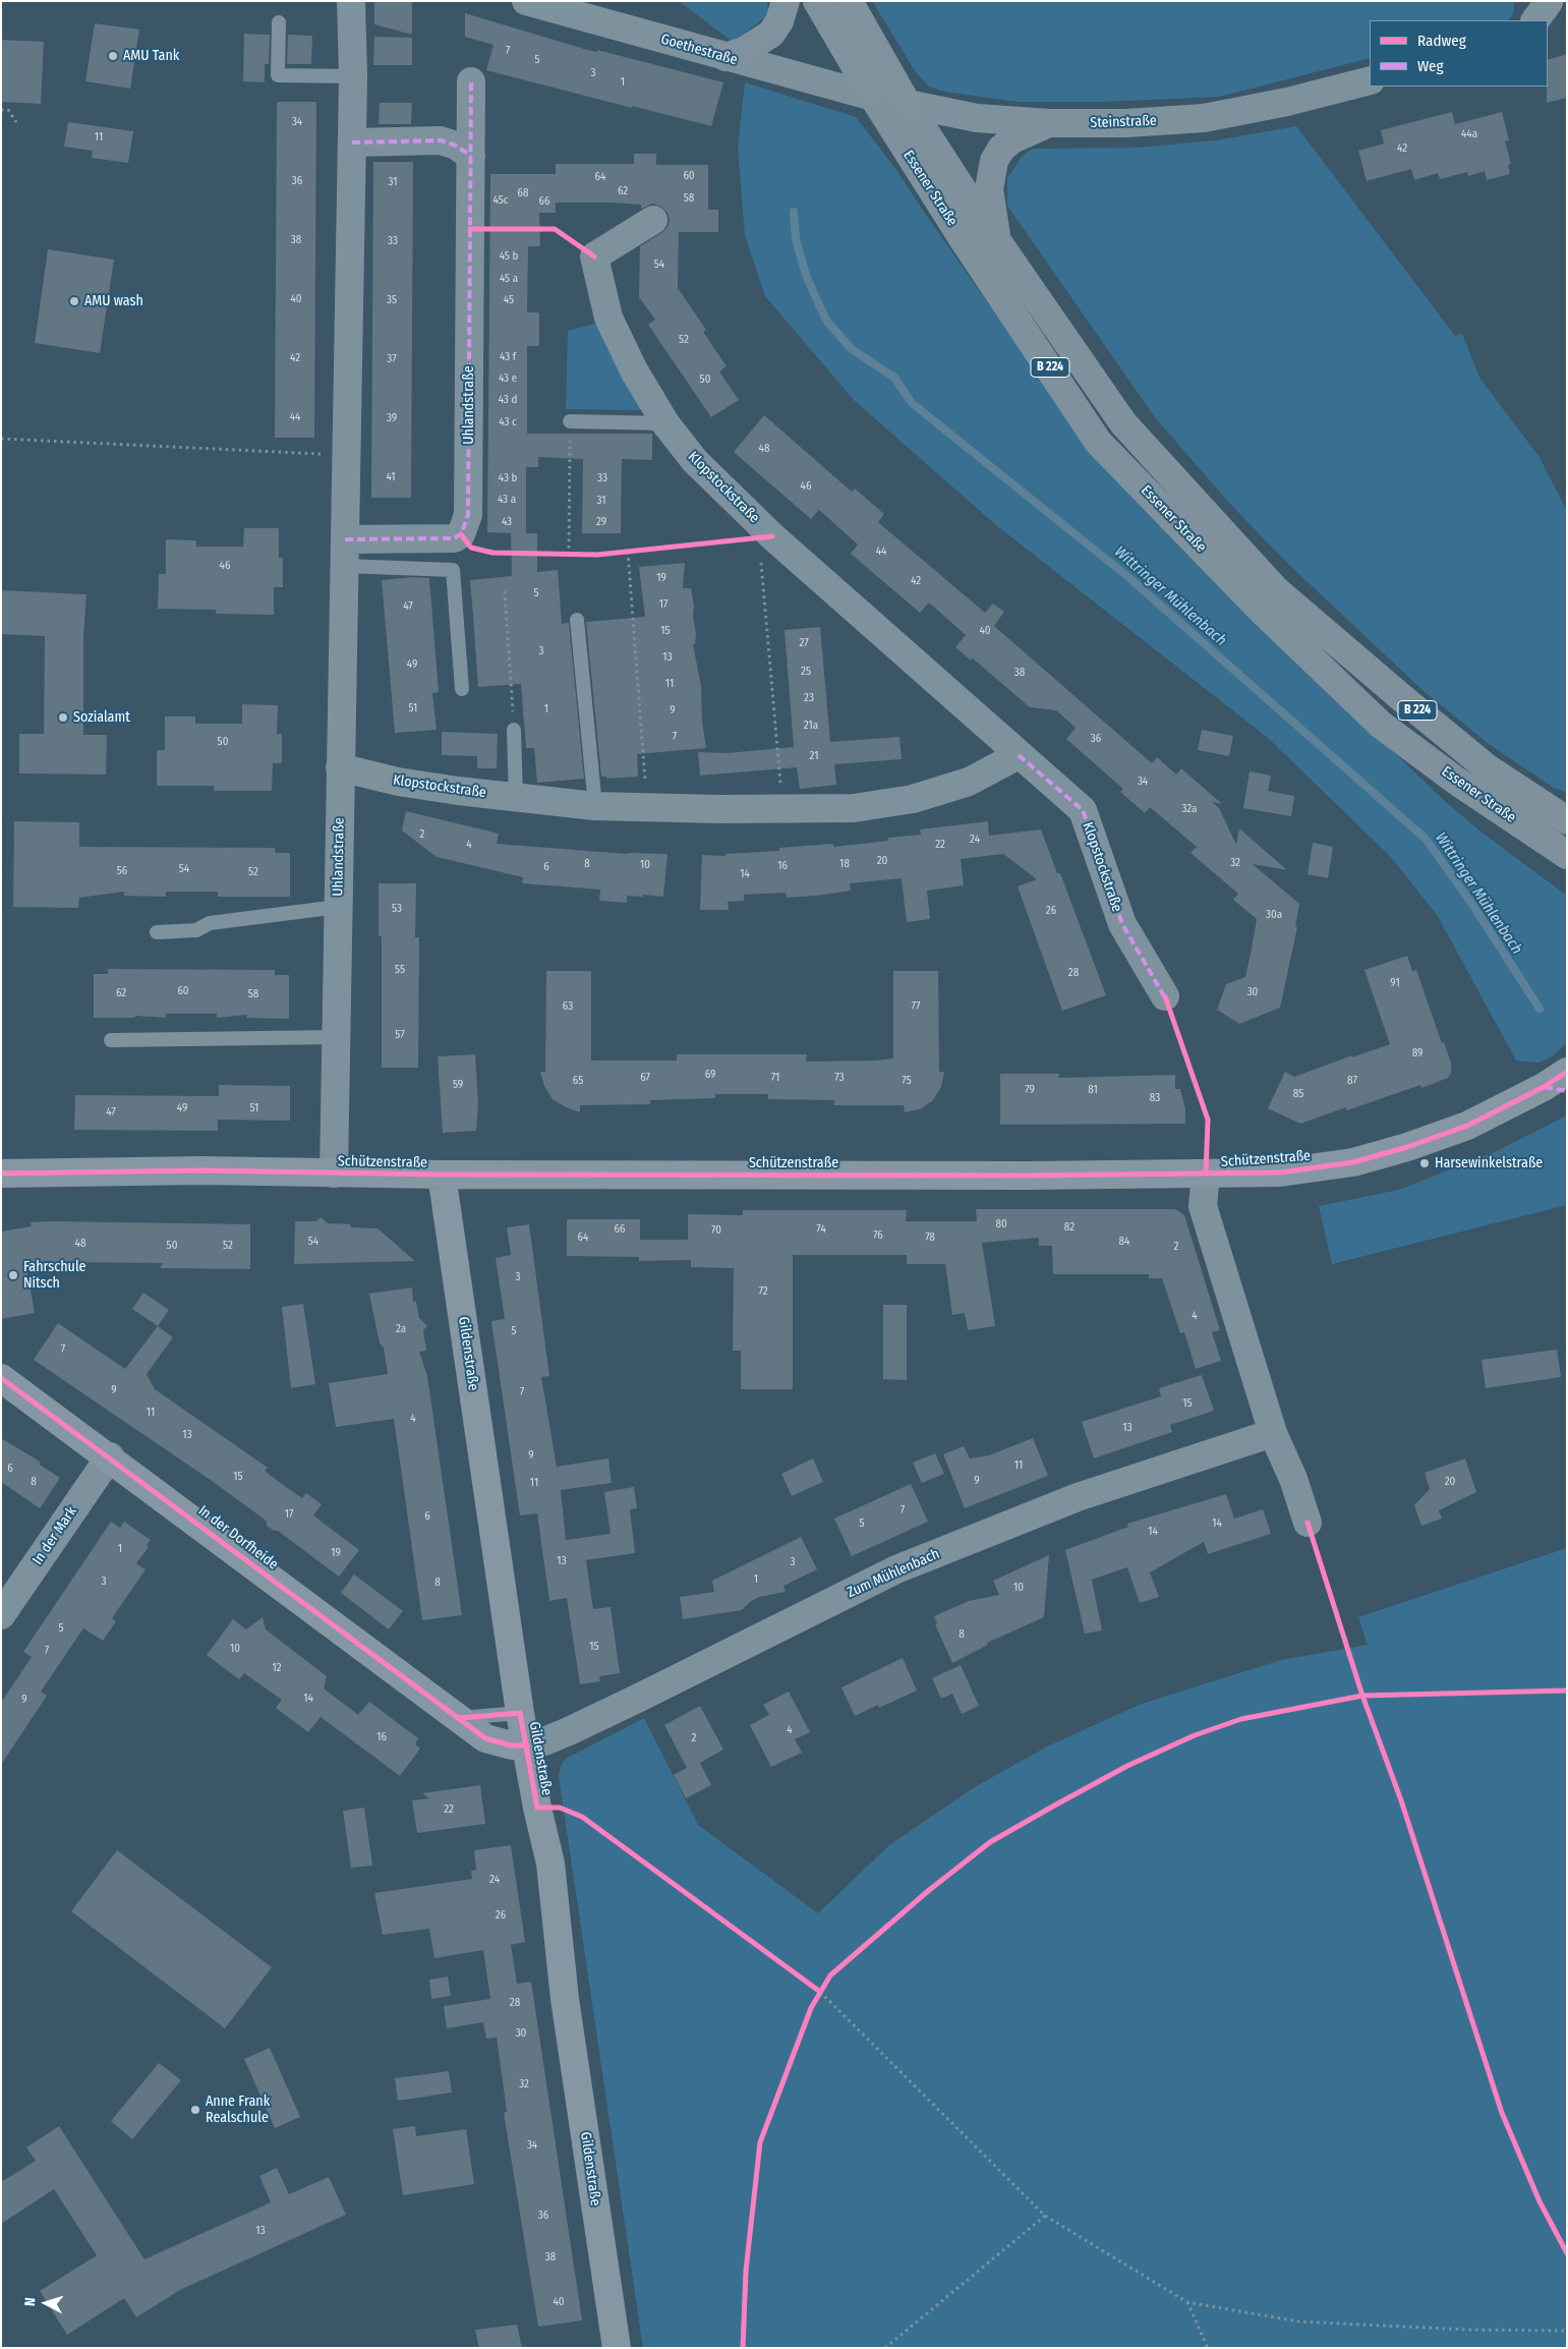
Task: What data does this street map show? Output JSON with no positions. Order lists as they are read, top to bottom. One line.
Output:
{"streets":{"highway":["B 224"],"main road":["Essener Straße"],"street":["Goethestraße","Steinstraße","Uhlandstraße","Klopstockstraße","Schützenstraße","Gildenstraße","In der Mark","In der Dorfheide","Zum Mühlenbach"]},"crossings":[["Goethestraße","Steinstraße"],["Goethestraße","Essener Straße"],["Goethestraße","B 224"],["Steinstraße","Essener Straße"],["Steinstraße","B 224"],["Essener Straße","B 224"],["Uhlandstraße","Klopstockstraße"],["Uhlandstraße","Schützenstraße"],["Schützenstraße","Gildenstraße"],["Gildenstraße","In der Dorfheide"],["Gildenstraße","Zum Mühlenbach"],["In der Mark","In der Dorfheide"],["In der Dorfheide","Zum Mühlenbach"]],"water":["Wittringer Mühlenbach"],"places":["AMU Tank","AMU wash","Sozialamt","Harsewinkelstraße","Fahrschule Nitsch","Anne Frank Realschule"],"house_numbers":["7","5","3","1","34","44a","11","42","60","64","36","31","62","68","58","45c","66","38","33","45 b","54","45 a","40","35","45","52","43 f","42","37","43 e","50","43 d","44","39","43 c","48","41","43 b","33","46","43 a","31","43","29","44","46","19","42","5","17","47","15","40","27","3","13","49","25","38","11","23","51","1","9","21a","7","36","50","21","34","32a","2","24","4","22","20","32","8","18","10","16","6","54","56","52","14","53","26","30a","55","28","91","60","30","62","58","63","77","57","89","69","67","71","73","65","75","87","59","79","81","85","83","49","51","47","80","82","66","74","70","76","64","78","54","84","48","50","52","2","3","72","4","2a","5","7","9","7","15","11","4","13","13","9","11","6","15","9","8","20","11","7","17","6","5","14","14","1","19","13","3","1","3","8","10","5","8","15","10","7","12","14","9","4","16","2","22","24","26","28","30","32","34","36","13","38","40"],"legend":["Radweg","Weg"],"north":"left"}
